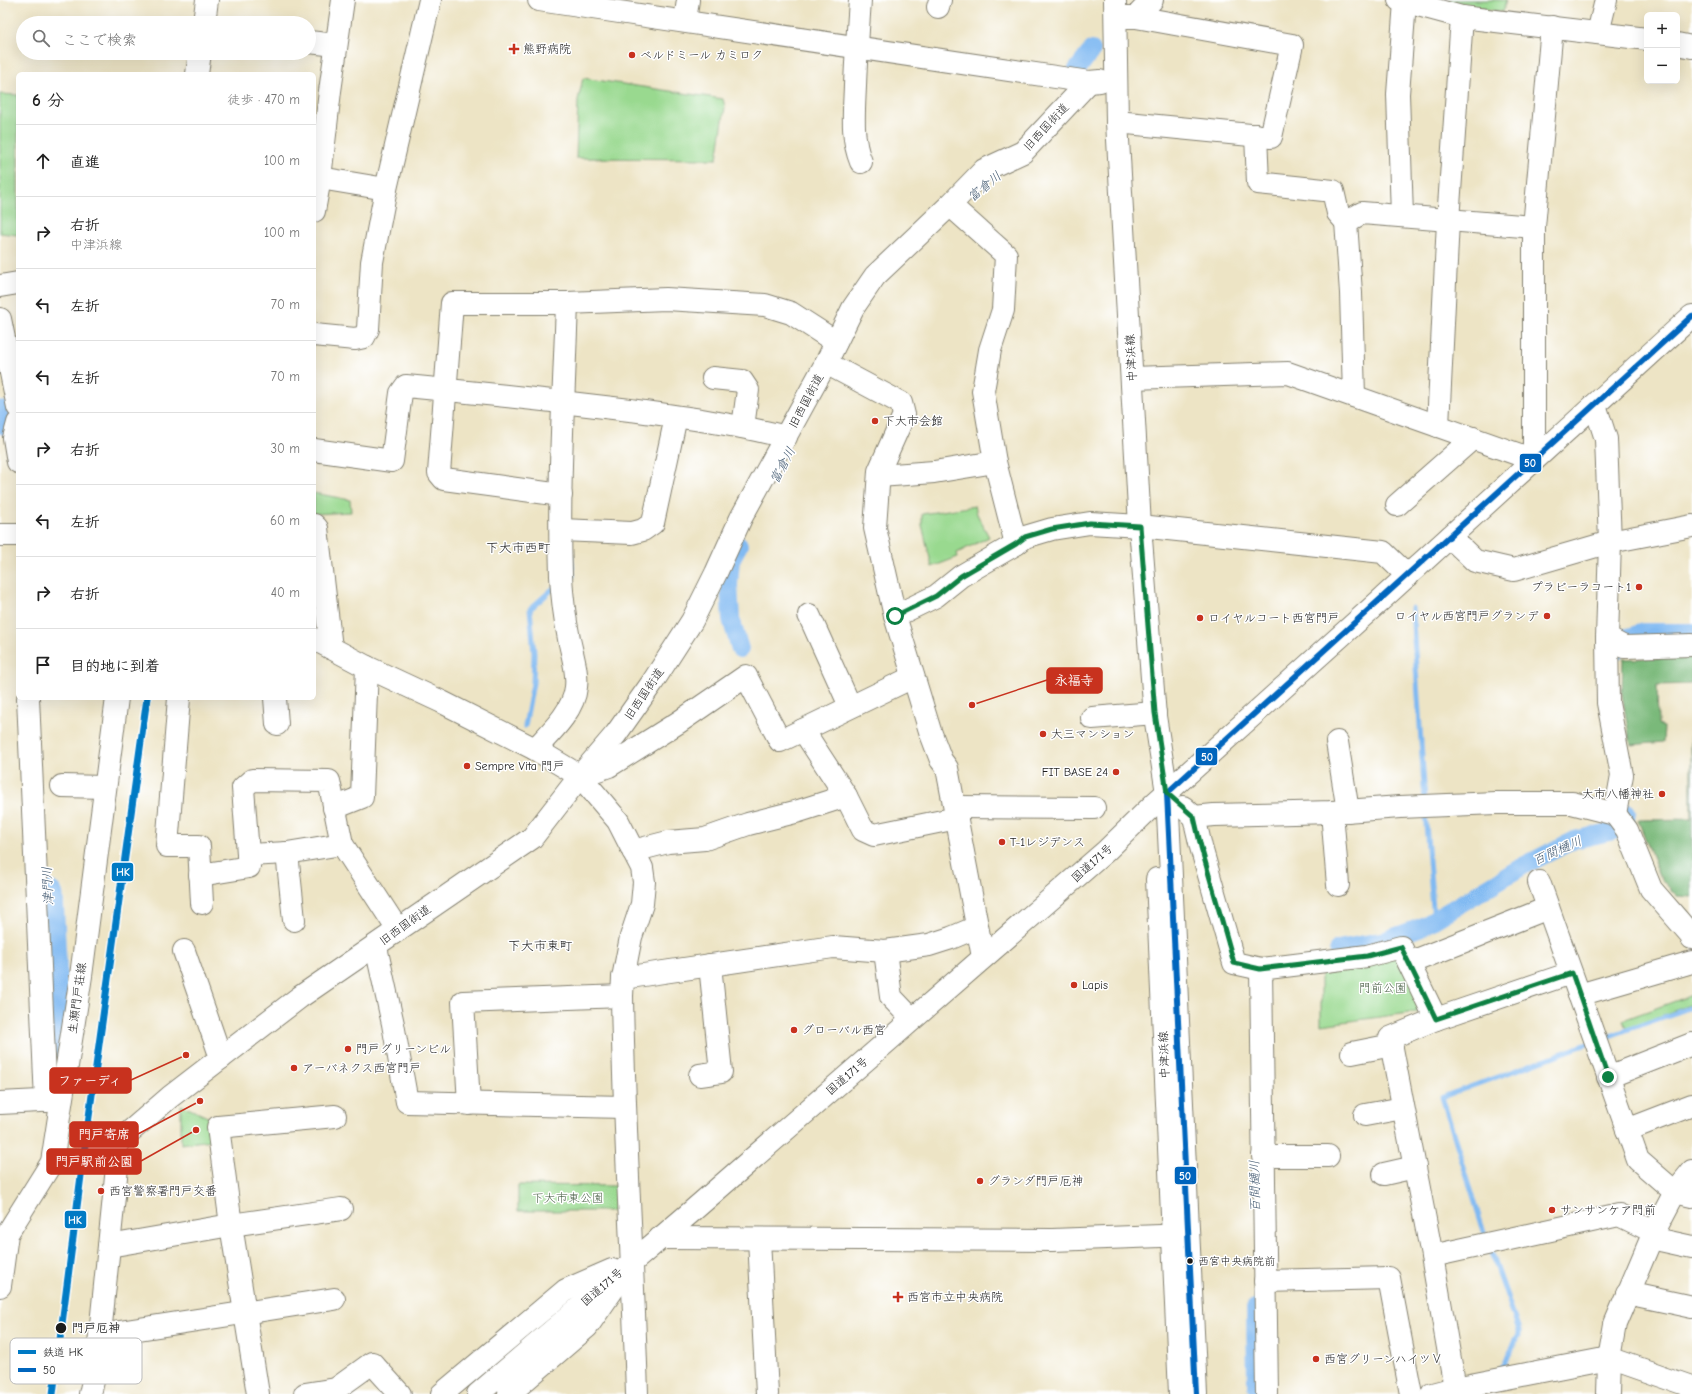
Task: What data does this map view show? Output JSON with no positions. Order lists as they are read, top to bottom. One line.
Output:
{"streets":{"main road":["旧西国街道","中津浜線","国道171号","生瀬門戸荘線"]},"crossings":[["中津浜線","国道171号"]],"districts":["下大市西町","下大市東町"],"water":["富倉川","百間樋川","津門川"],"parks":["門前公園","下大市東公園"],"places":{"health":["熊野病院","西宮市立中央病院"],"other":["ベルドミール カミロク","下大市会館","プラビーラコート1","ロイヤル西宮門戸グランデ","ロイヤルコート西宮門戸","永福寺","大三マンション","Sempre Vita 門戸","FIT BASE 24","大市八幡神社","T-1レジデンス","Lapis","グローバル西宮","門戸グリーンビル","ファーディ","アーバネクス西宮門戸","門戸寄席","門戸駅前公園","グランダ門戸厄神","西宮警察署門戸交番","サンサンケア門前","西宮中央病院前","門戸厄神","西宮グリーンハイツⅤ"]},"lines":["transit line 50","rail line HK"],"legend":["鉄道 HK","50"],"page":{"map_buttons":["+","−"],"search":"ここで検索","heading":["6 分","徒歩 · 470 m"],"list":[["直進","100 m"],["右折","中津浜線","100 m"],["左折","70 m"],["左折","70 m"],["右折","30 m"],["左折","60 m"],["右折","40 m"],"目的地に到着"]}}
